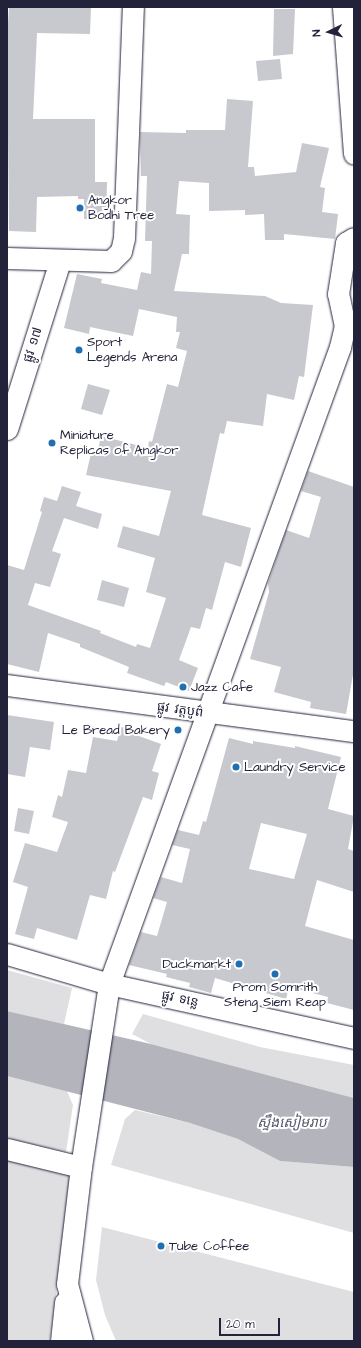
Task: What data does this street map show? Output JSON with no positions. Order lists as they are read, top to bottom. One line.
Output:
{"streets":{"street":["ផ្លូវ ១៧","ផ្លូវ វត្តបូព៌","ផ្លូវ ទន្លេ"]},"water":["ស្ទឹងសៀមរាប"],"places":["Angkor Bodhi Tree","Sport Legends Arena","Miniature Replicas of Angkor","Jazz Cafe","Le Bread Bakery","Laundry Service","Duckmarkt","Prom Somrith Steng Siem Reap","Tube Coffee"],"scale_bar":"20 m","north":"left"}
